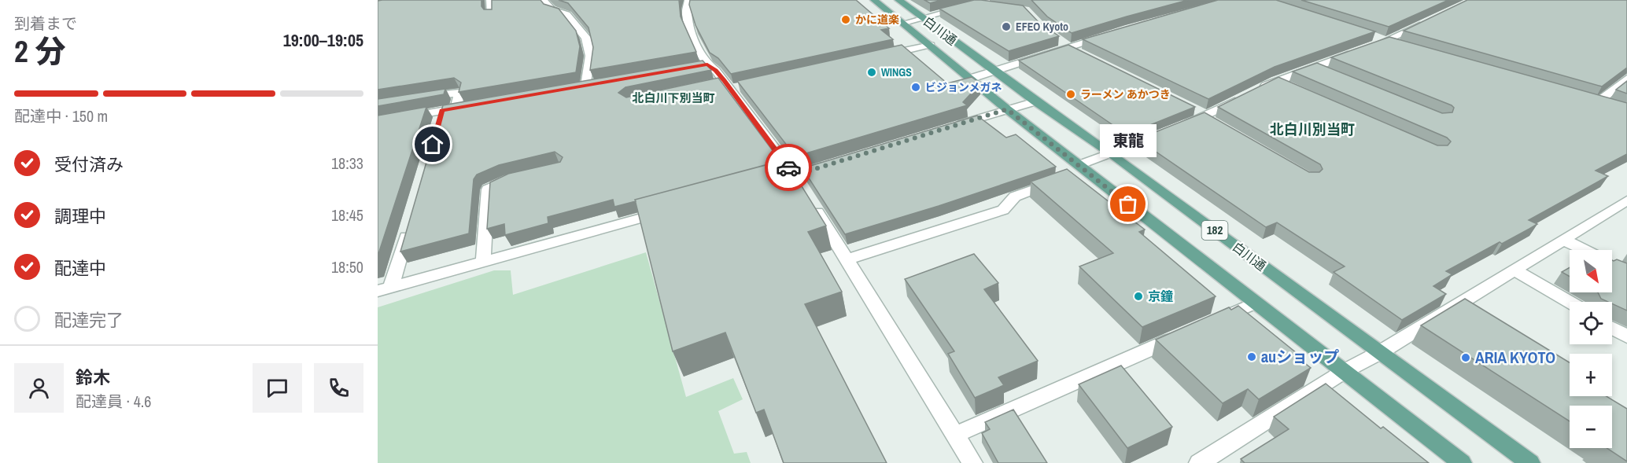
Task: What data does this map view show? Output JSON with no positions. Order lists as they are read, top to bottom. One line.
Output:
{"streets":{"main road":["白川通","182"]},"districts":["北白川下別当町","北白川別当町"],"places":["かに道楽","EFEO Kyoto","WINGS","ビジョンメガネ","ラーメン あかつき","東龍","京鐘","auショップ","ARIA KYOTO"],"north":"bottom right","page":{"heading":["2 分","到着まで","19:00–19:05"],"panel":["鈴木","配達員 · 4.6"],"bar":"配達中 · 150 m","bubble":"東龍","list":[["受付済み","18:33"],["調理中","18:45"],["配達中","18:50"],"配達完了"],"map_buttons":["+","−"]}}
